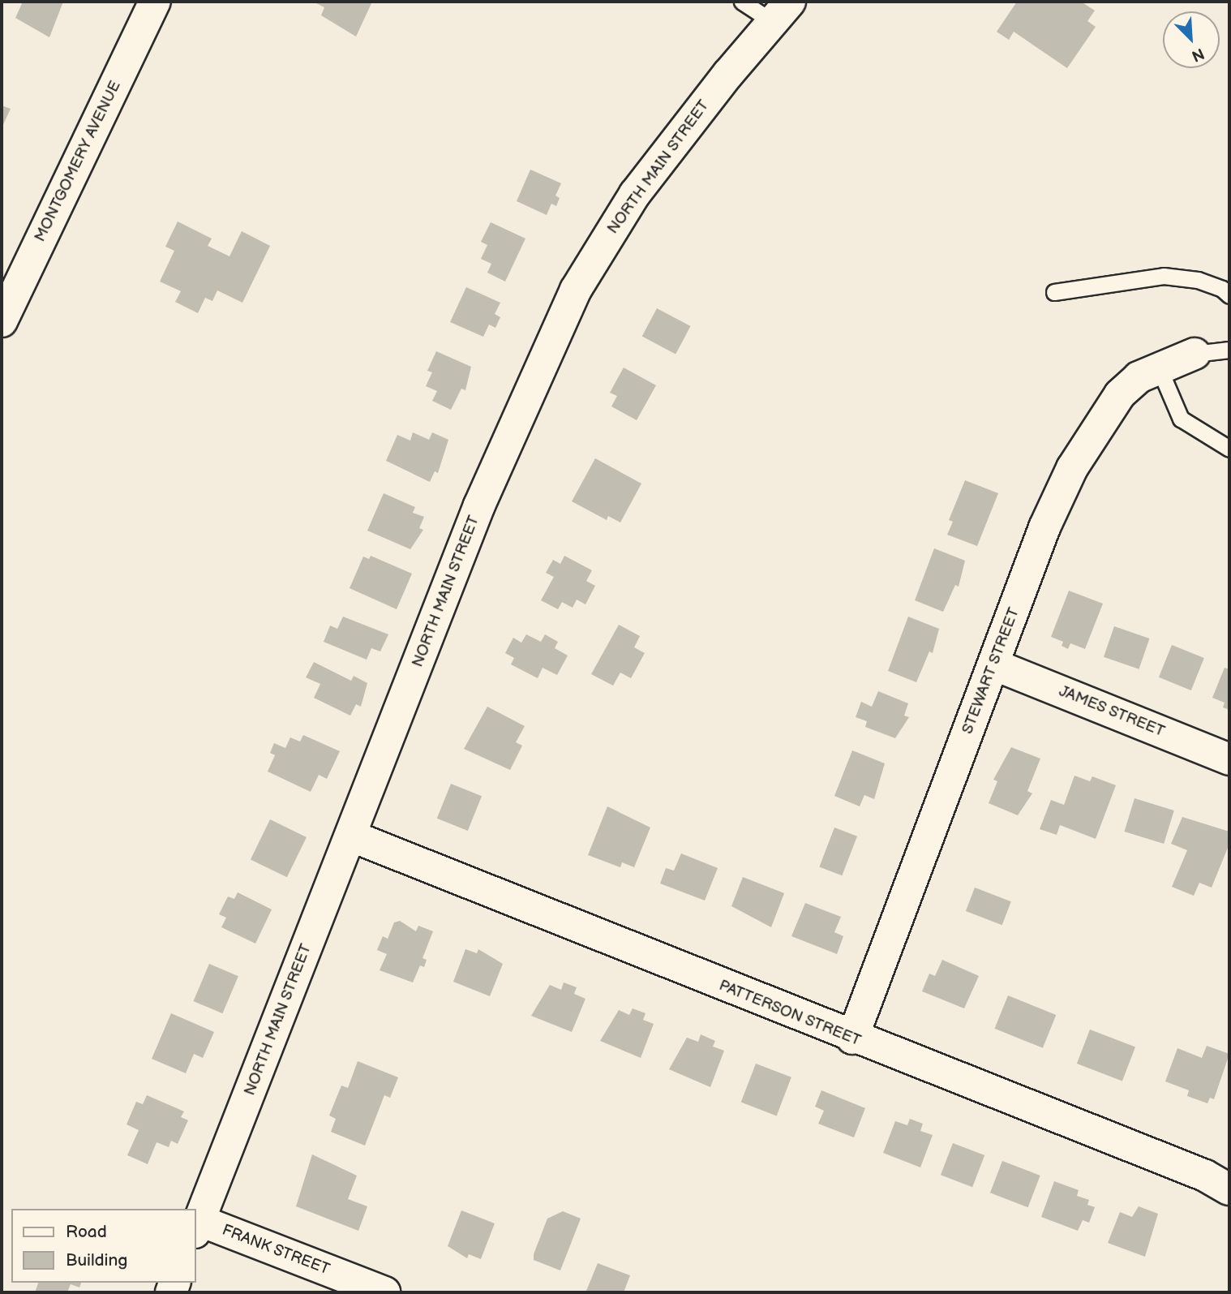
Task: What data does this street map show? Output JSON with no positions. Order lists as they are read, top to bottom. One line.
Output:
{"streets":{"street":["MONTGOMERY AVENUE","NORTH MAIN STREET","STEWART STREET","JAMES STREET","PATTERSON STREET","FRANK STREET"]},"crossings":[["NORTH MAIN STREET","PATTERSON STREET"],["NORTH MAIN STREET","FRANK STREET"],["STEWART STREET","JAMES STREET"],["STEWART STREET","PATTERSON STREET"]],"legend":["Road","Building"],"north":"bottom right"}
